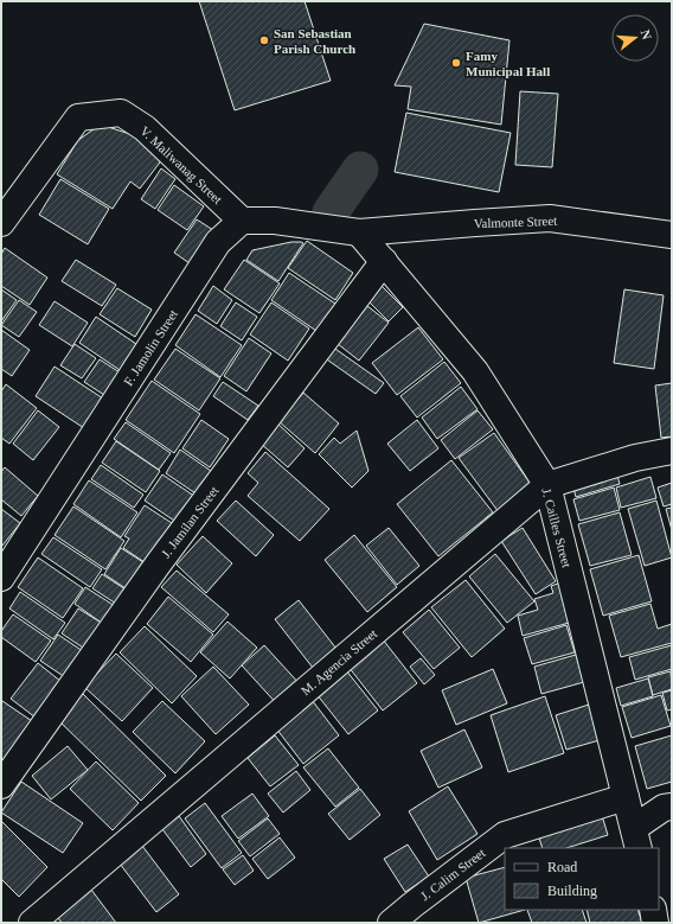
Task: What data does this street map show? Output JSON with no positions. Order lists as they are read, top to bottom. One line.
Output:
{"streets":{"street":["V. Maliwanag Street","Valmonte Street","F. Jamolin Street","J. Jamilan Street","J. Cailles Street","M. Agencia Street","J. Calim Street"]},"crossings":[["V. Maliwanag Street","F. Jamolin Street"],["Valmonte Street","J. Cailles Street"],["J. Jamilan Street","J. Cailles Street"],["J. Cailles Street","M. Agencia Street"],["J. Cailles Street","J. Calim Street"]],"places":["San Sebastian Parish Church","Famy Municipal Hall"],"legend":["Road","Building"],"north":"right"}
